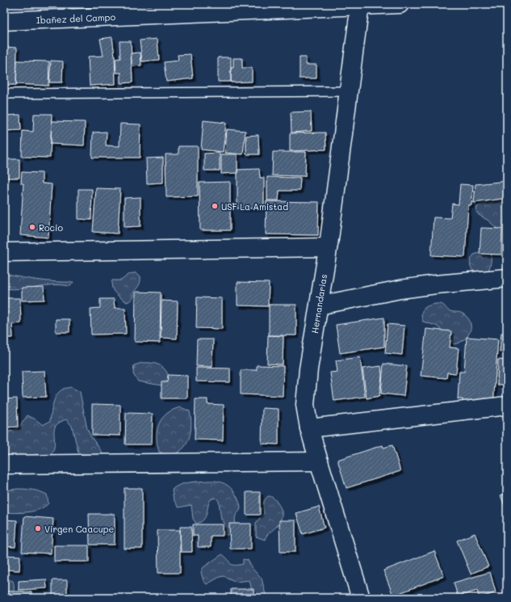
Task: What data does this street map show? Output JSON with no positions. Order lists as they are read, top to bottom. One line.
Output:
{"streets":{"street":["Ibañez del Campo","Hernandarias"]},"crossings":[["Ibañez del Campo","Hernandarias"]],"places":["USF La Amistad","Rocio","Virgen Caacupe"]}
